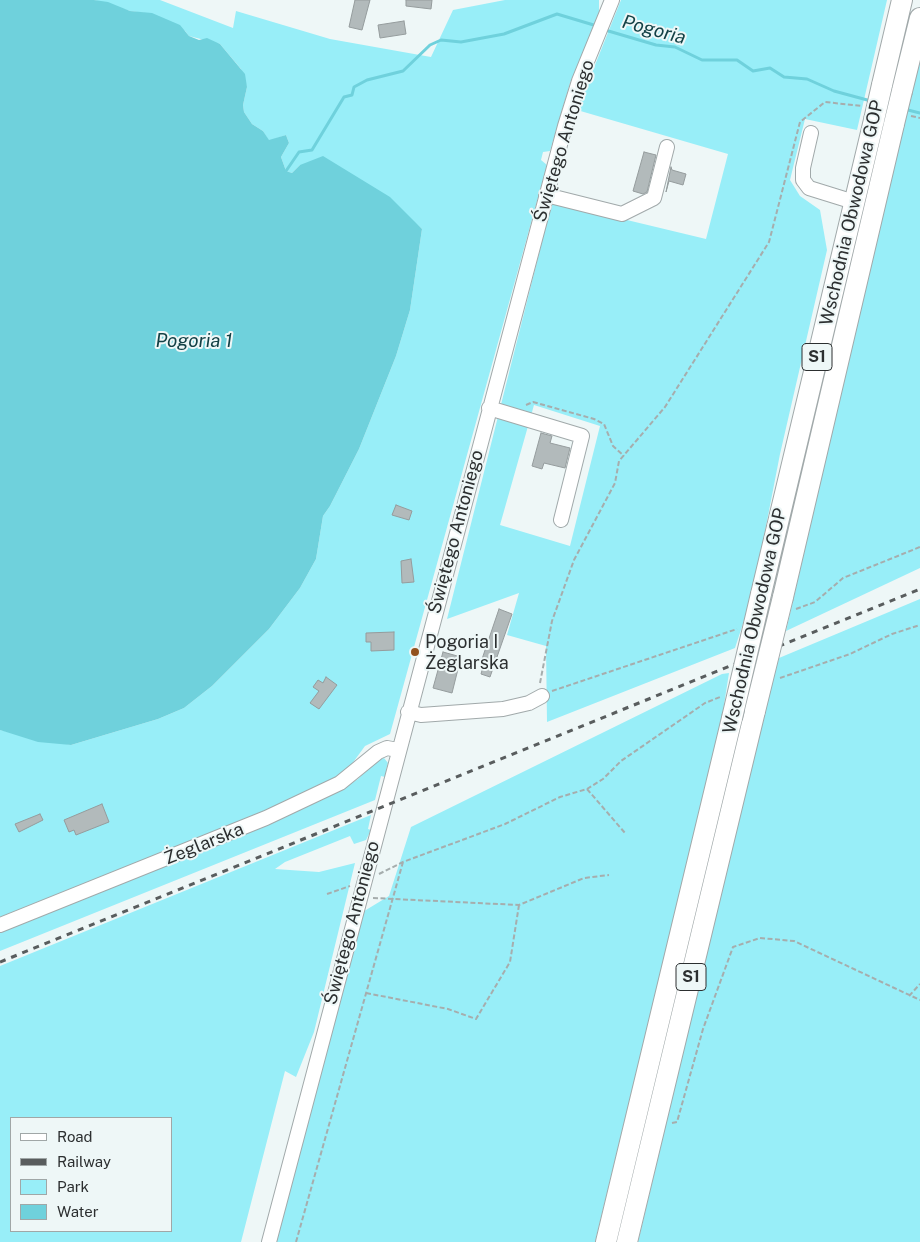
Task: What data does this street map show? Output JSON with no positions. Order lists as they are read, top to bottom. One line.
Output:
{"streets":{"highway":["Wschodnia Obwodowa GOP","S1"],"street":["Świętego Antoniego","Żeglarska"]},"crossings":[["Świętego Antoniego","Żeglarska"]],"water":["Pogoria","Pogoria 1"],"places":["Pogoria I Żeglarska"],"legend":["Road","Railway","Park","Water"]}
